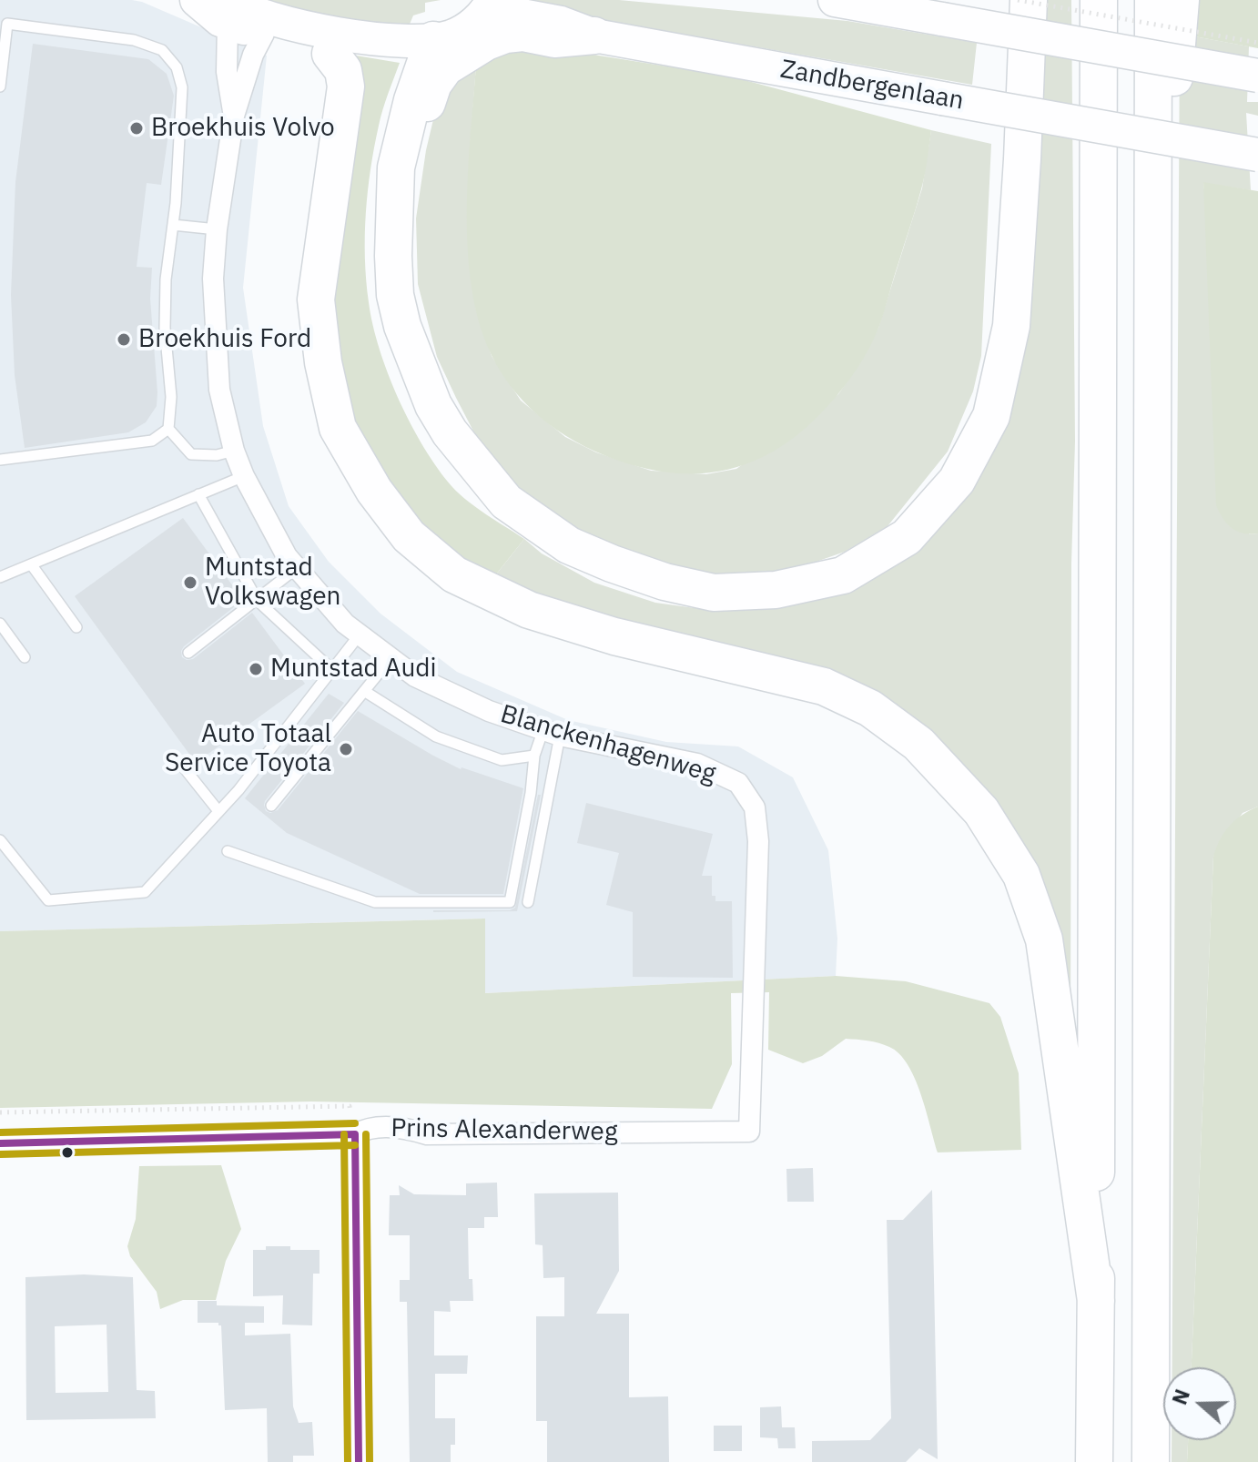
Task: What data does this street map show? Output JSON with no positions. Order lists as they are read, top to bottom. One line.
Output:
{"streets":{"main road":["Zandbergenlaan"],"street":["Blanckenhagenweg","Prins Alexanderweg"]},"crossings":[["Blanckenhagenweg","Prins Alexanderweg"]],"places":["Broekhuis Volvo","Broekhuis Ford","Muntstad Volkswagen","Muntstad Audi","Auto Totaal Service Toyota"],"north":"left"}
